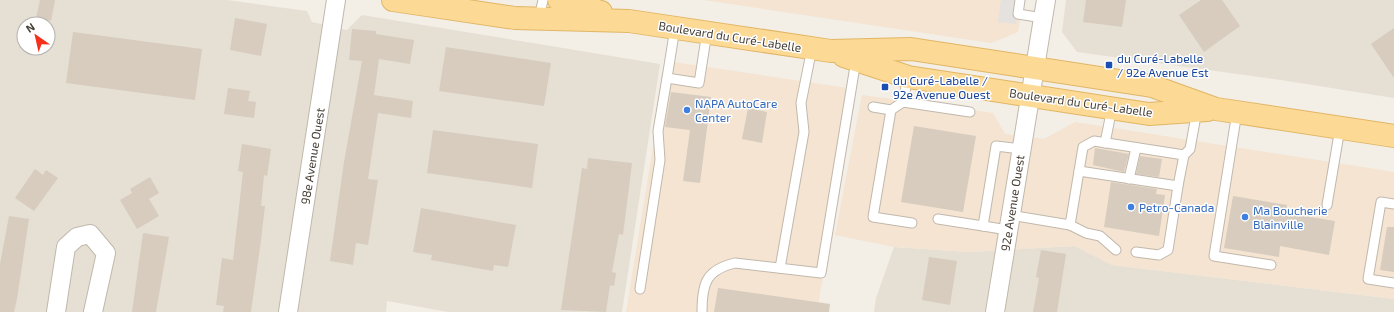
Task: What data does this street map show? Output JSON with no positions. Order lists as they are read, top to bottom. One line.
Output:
{"streets":{"main road":["Boulevard du Curé-Labelle"],"street":["98e Avenue Ouest","92e Avenue Ouest"]},"crossings":[["Boulevard du Curé-Labelle","92e Avenue Ouest"]],"places":{"transit":["du Curé-Labelle / 92e Avenue Est","du Curé-Labelle / 92e Avenue Ouest"],"other":["NAPA AutoCare Center","Petro-Canada","Ma Boucherie Blainville"]},"north":"top left"}
